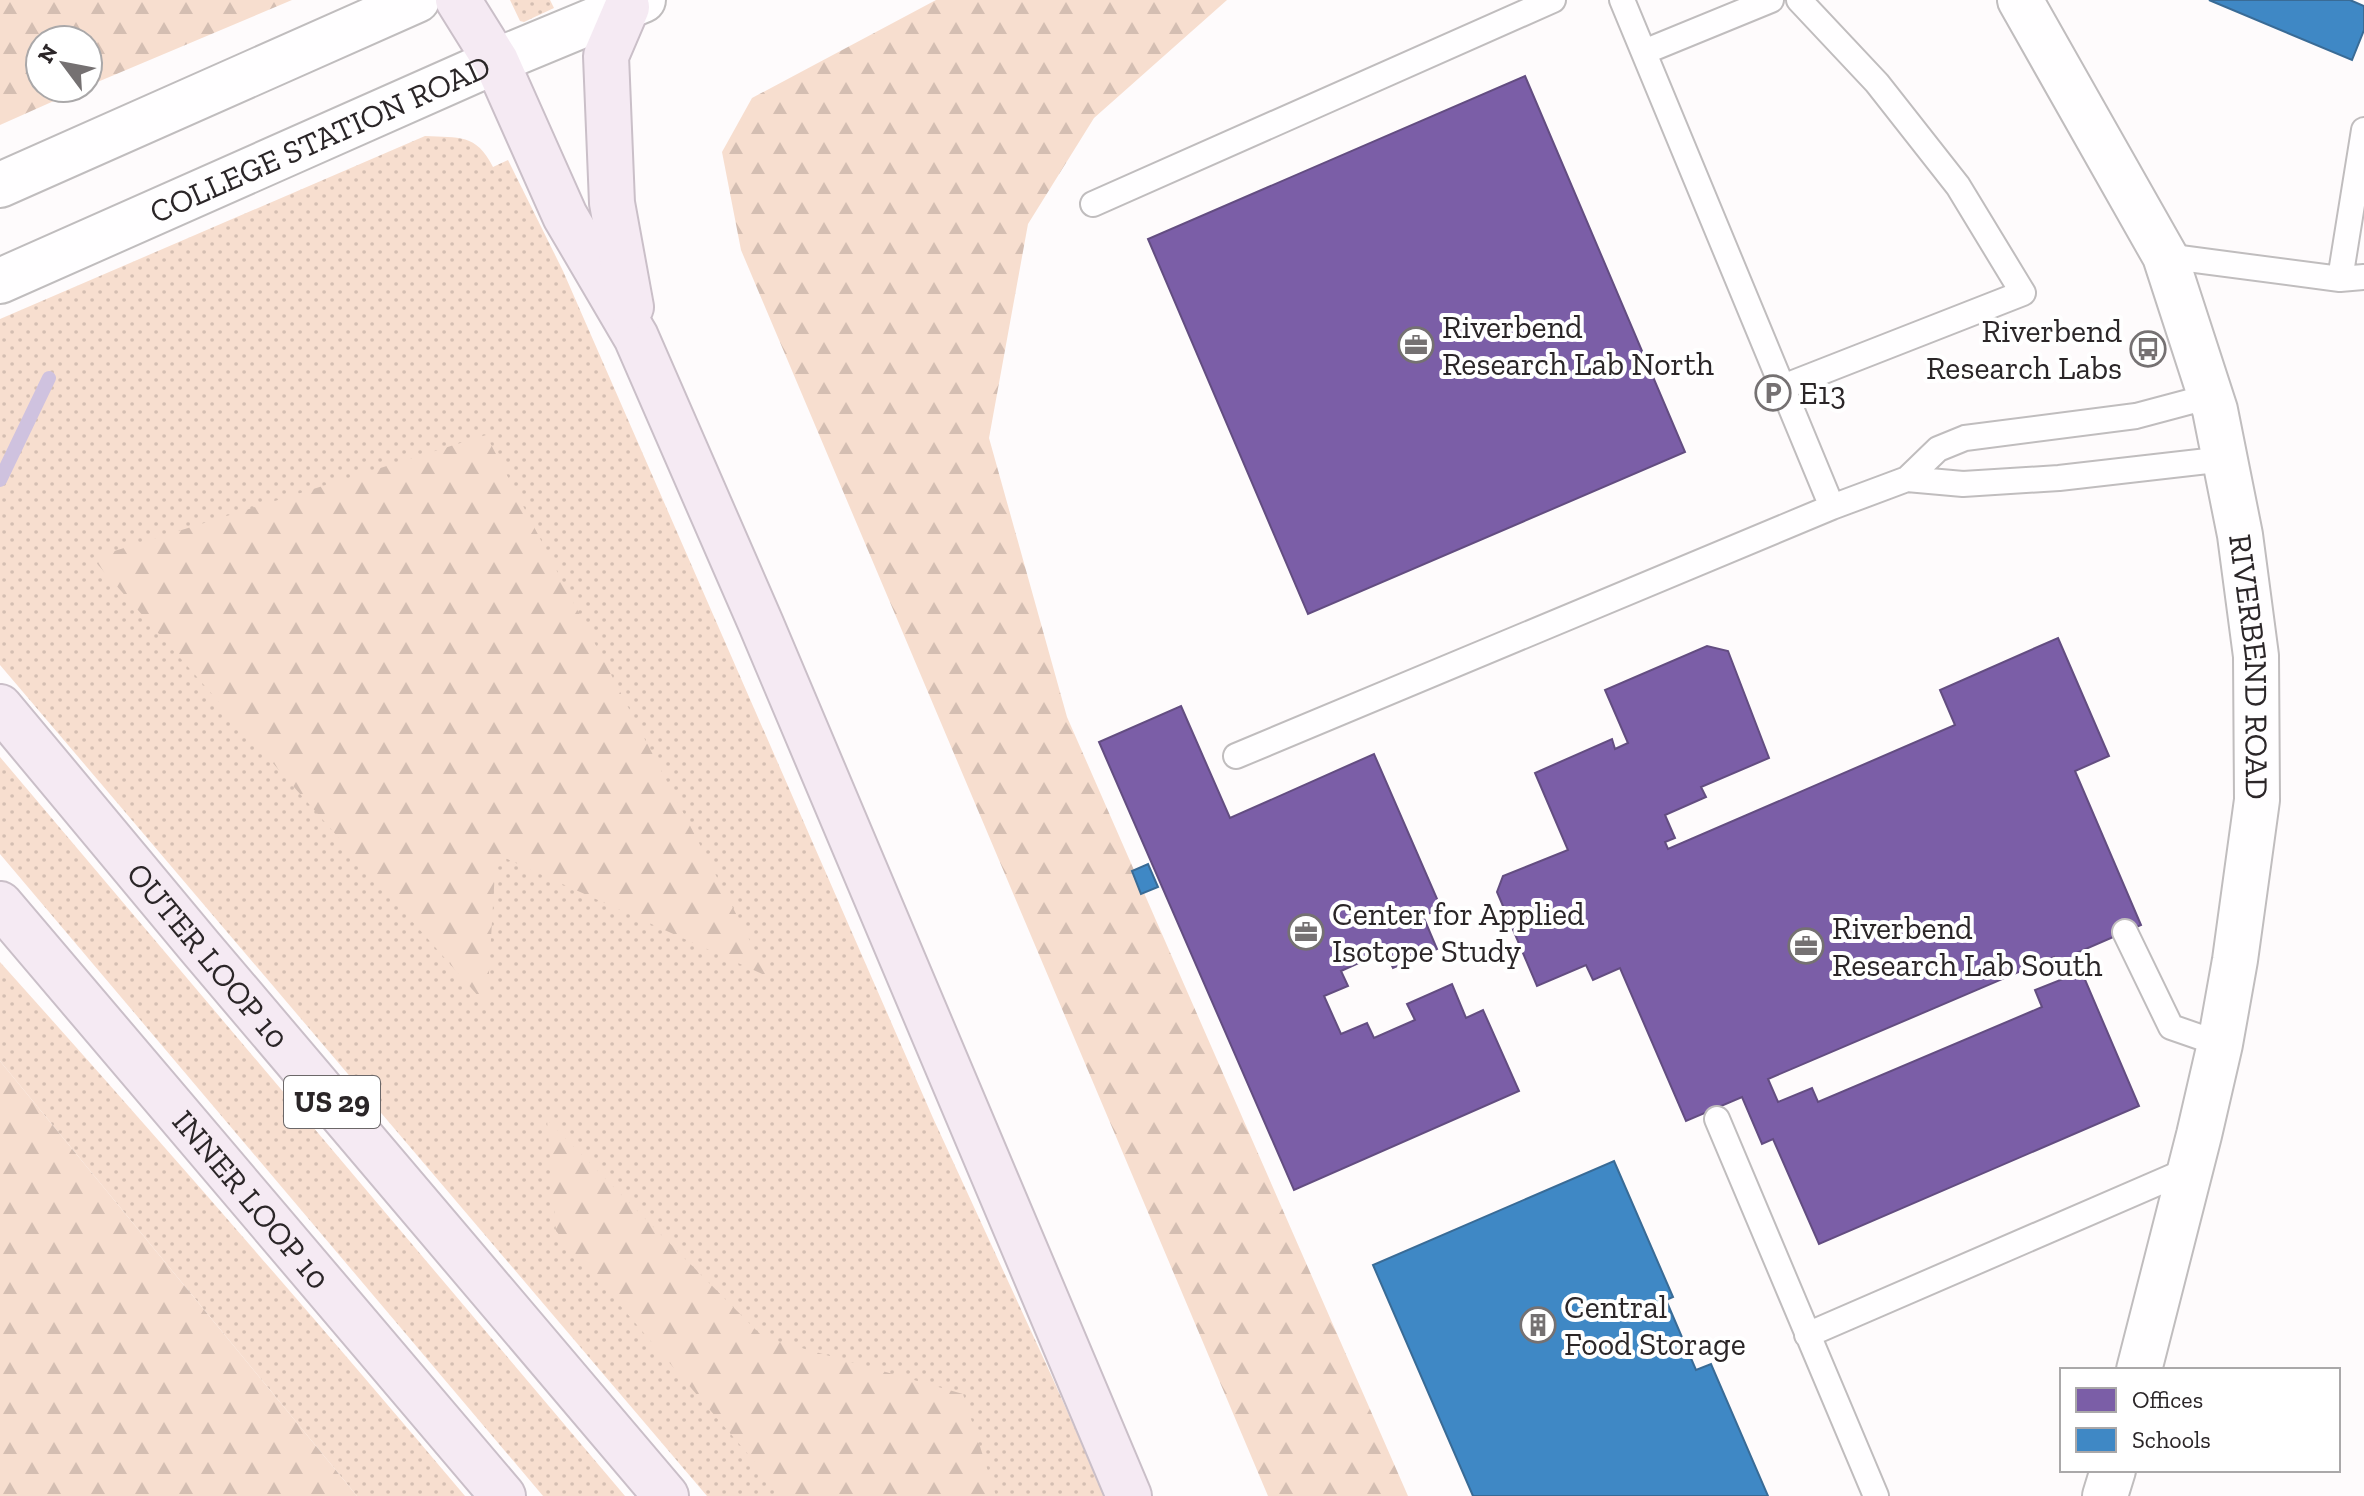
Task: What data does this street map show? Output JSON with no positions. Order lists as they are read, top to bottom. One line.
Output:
{"streets":{"highway":["OUTER LOOP 10","US 29","INNER LOOP 10"],"street":["COLLEGE STATION ROAD","RIVERBEND ROAD"]},"places":{"office":["Riverbend Research Lab North","Center for Applied Isotope Study","Riverbend Research Lab South"],"bus stop":["Riverbend Research Labs"],"parking":["E13"],"building":["Central Food Storage"]},"legend":["Offices","Schools"],"north":"top left"}
